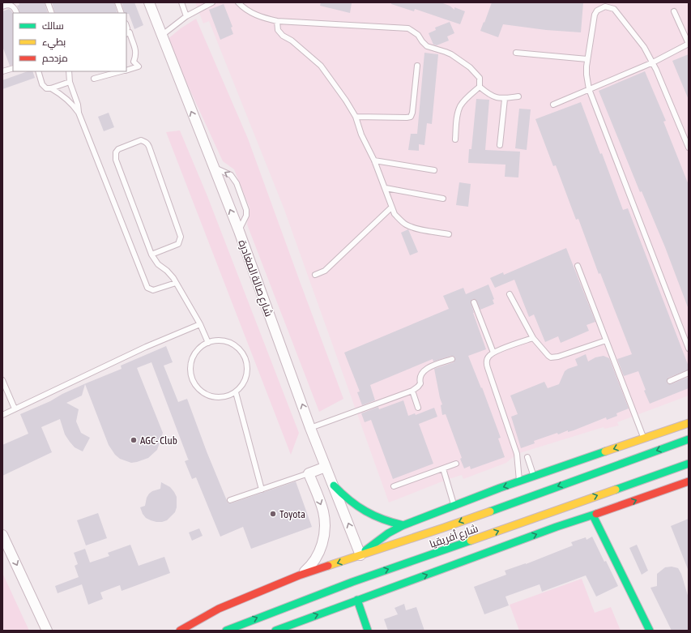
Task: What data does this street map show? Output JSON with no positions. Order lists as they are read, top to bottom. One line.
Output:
{"streets":{"main road":["شارع أفريقيا"],"street":["شارع صالة المغادرة"]},"crossings":[["شارع صالة المغادرة","شارع أفريقيا"]],"one_way":["شارع صالة المغادرة"],"places":["AGC- Club","Toyota"],"legend":["سالك","بطيء","مزدحم"]}
